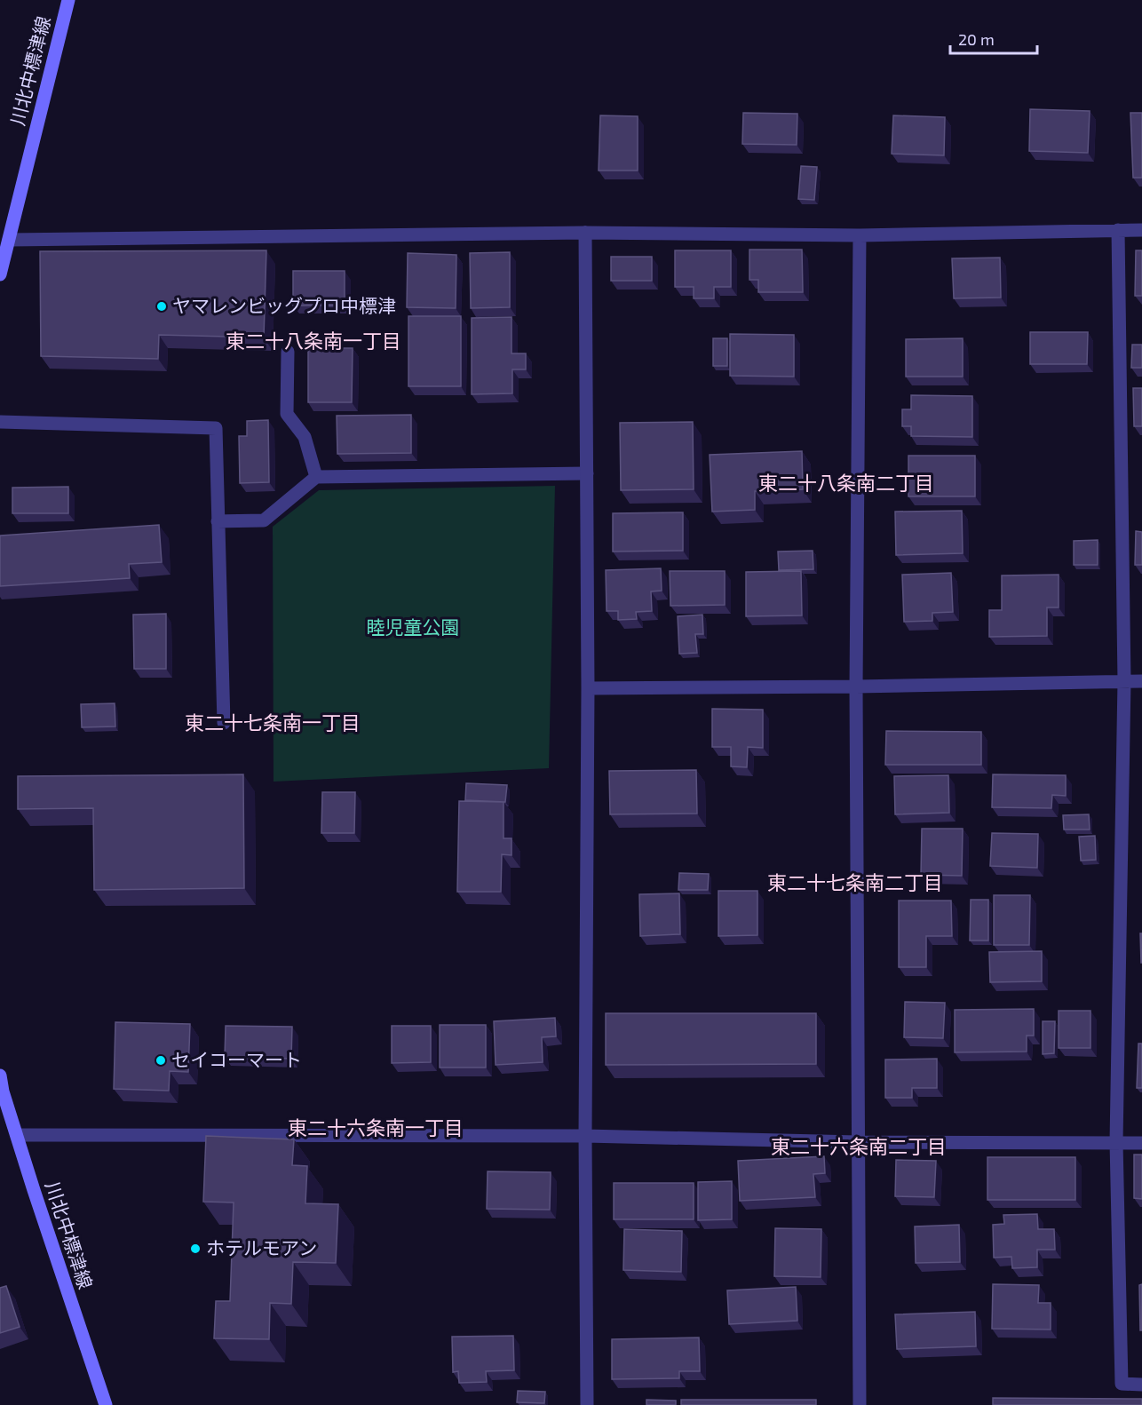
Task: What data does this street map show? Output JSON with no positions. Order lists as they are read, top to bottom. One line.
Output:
{"streets":{"main road":["川北中標津線"]},"districts":["東二十八条南一丁目","東二十八条南二丁目","東二十七条南一丁目","東二十七条南二丁目","東二十六条南一丁目","東二十六条南二丁目"],"parks":["睦児童公園"],"places":["ヤマレンビッグプロ中標津","セイコーマート","ホテルモアン"],"scale_bar":"20 m"}
